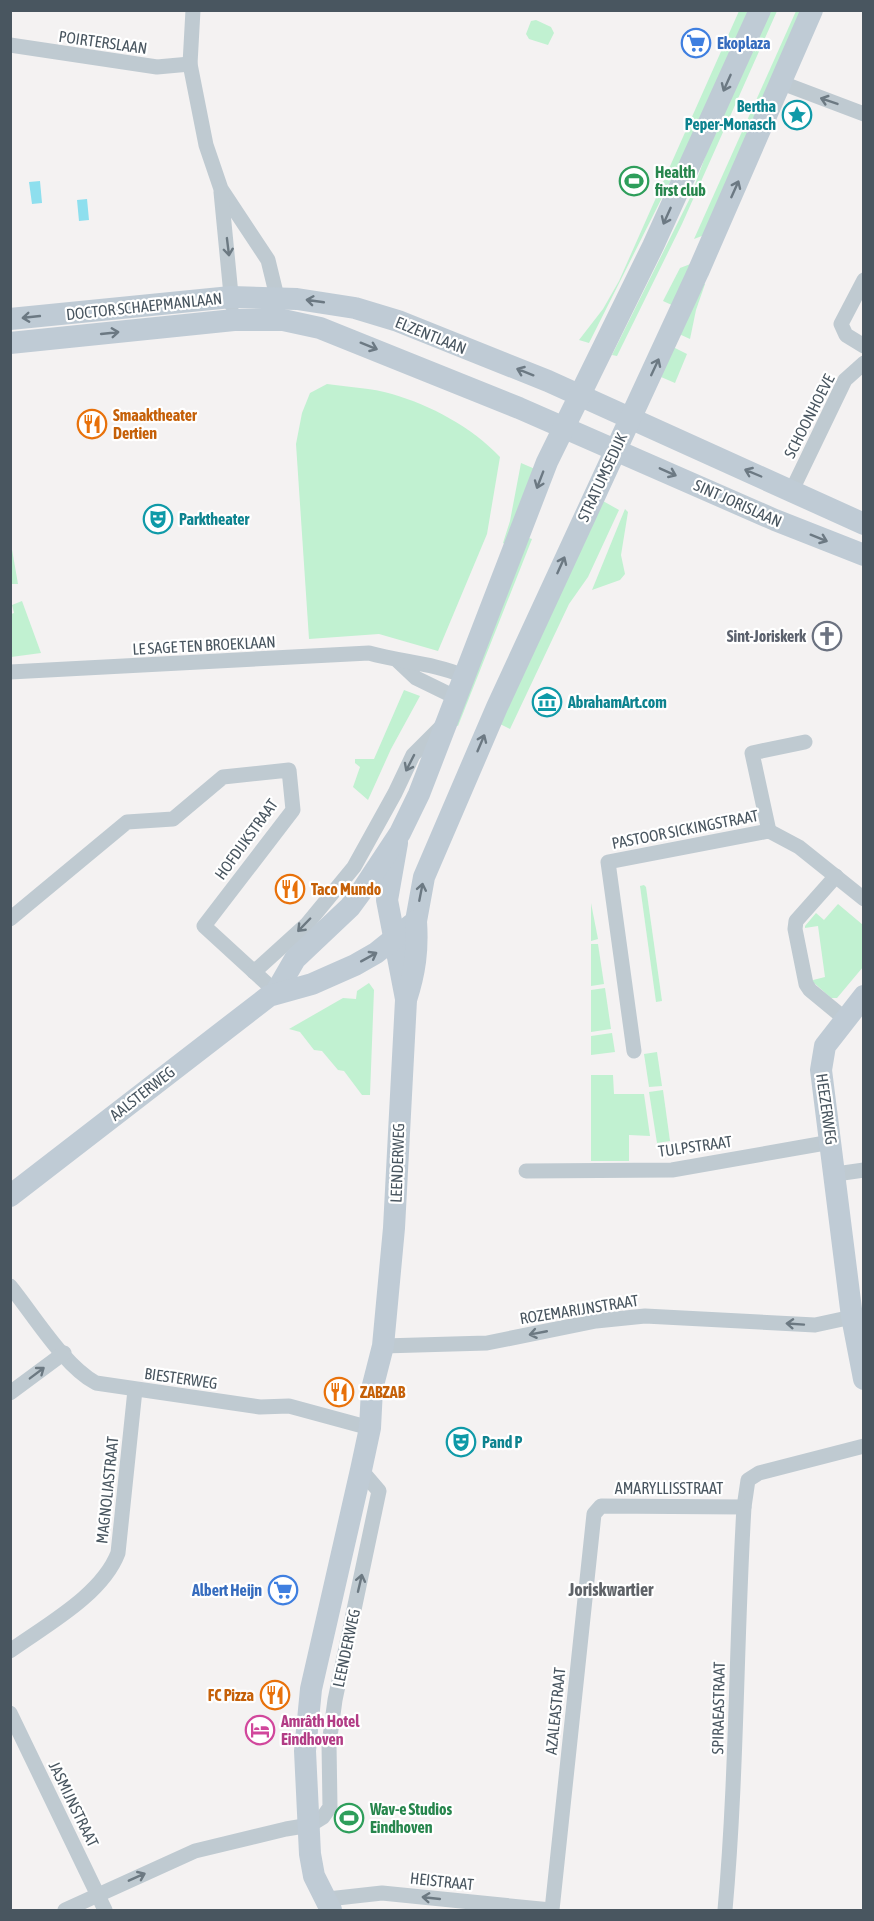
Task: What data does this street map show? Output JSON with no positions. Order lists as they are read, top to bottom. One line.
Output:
{"streets":{"main road":["DOCTOR SCHAEPMANLAAN","ELZENTLAAN","STRATUMSEDIJK","SINT JORISLAAN","AALSTERWEG","HEEZERWEG","LEENDERWEG"],"street":["POIRTERSLAAN","SCHOONHOEVE","LE SAGE TEN BROEKLAAN","PASTOOR SICKINGSTRAAT","HOFDIJKSTRAAT","TULPSTRAAT","ROZEMARIJNSTRAAT","BIESTERWEG","AMARYLLISSTRAAT","MAGNOLIASTRAAT","SPIRAEASTRAAT","AZALEASTRAAT","JASMIJNSTRAAT","HEISTRAAT"]},"crossings":[["DOCTOR SCHAEPMANLAAN","ELZENTLAAN"],["ELZENTLAAN","STRATUMSEDIJK"],["ELZENTLAAN","SINT JORISLAAN"],["SCHOONHOEVE","SINT JORISLAAN"],["STRATUMSEDIJK","SINT JORISLAAN"],["STRATUMSEDIJK","LEENDERWEG"],["AALSTERWEG","LEENDERWEG"],["HEEZERWEG","TULPSTRAAT"],["HEEZERWEG","ROZEMARIJNSTRAAT"],["LEENDERWEG","ROZEMARIJNSTRAAT"],["LEENDERWEG","BIESTERWEG"],["LEENDERWEG","HEISTRAAT"],["BIESTERWEG","MAGNOLIASTRAAT"],["AMARYLLISSTRAAT","SPIRAEASTRAAT"],["AMARYLLISSTRAAT","AZALEASTRAAT"],["AZALEASTRAAT","HEISTRAAT"]],"one_way":["ROZEMARIJNSTRAAT","HEISTRAAT"],"districts":["Joriskwartier"],"places":{"supermarket":["Ekoplaza","Albert Heijn"],"place":["Bertha Peper-Monasch"],"sports":["Health first club","Wav-e Studios Eindhoven"],"restaurant":["Smaaktheater Dertien","Taco Mundo","ZABZAB","FC Pizza"],"theatre":["Parktheater","Pand P"],"church":["Sint-Joriskerk"],"museum":["AbrahamArt.com"],"hotel":["Amrâth Hotel Eindhoven"]}}
